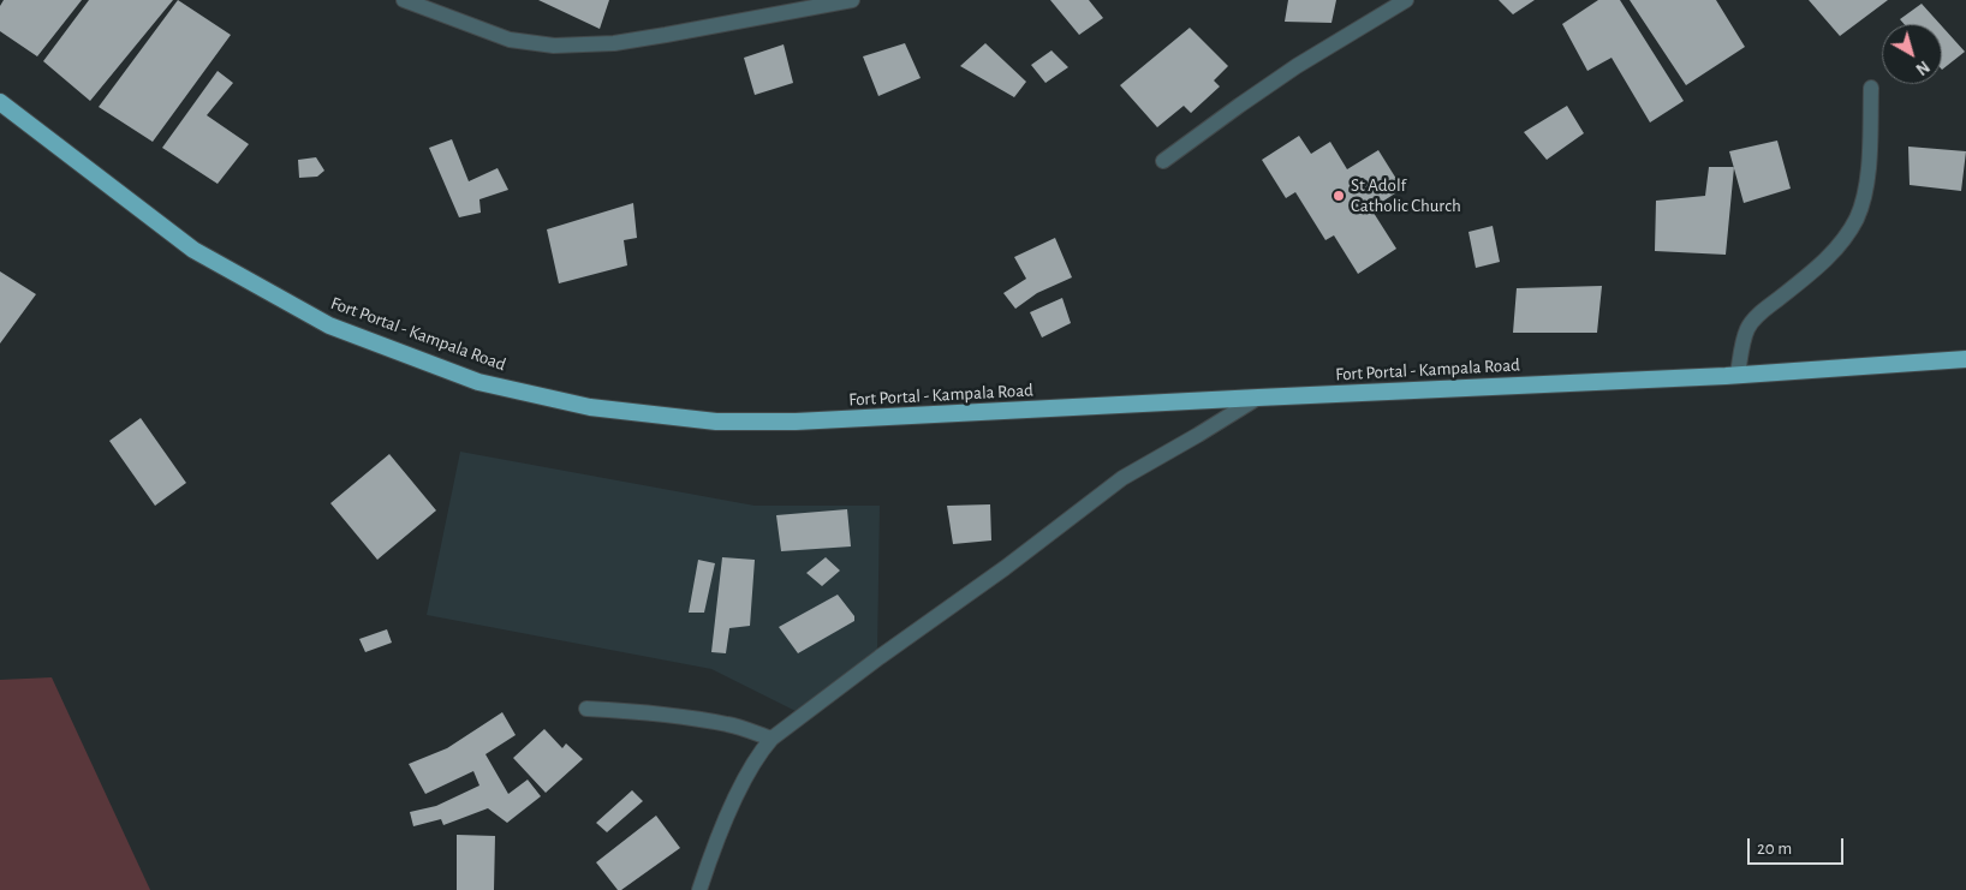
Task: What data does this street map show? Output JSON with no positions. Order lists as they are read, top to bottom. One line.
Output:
{"streets":{"highway":["Fort Portal - Kampala Road"]},"places":["St Adolf Catholic Church"],"scale_bar":"20 m","north":"bottom right"}
